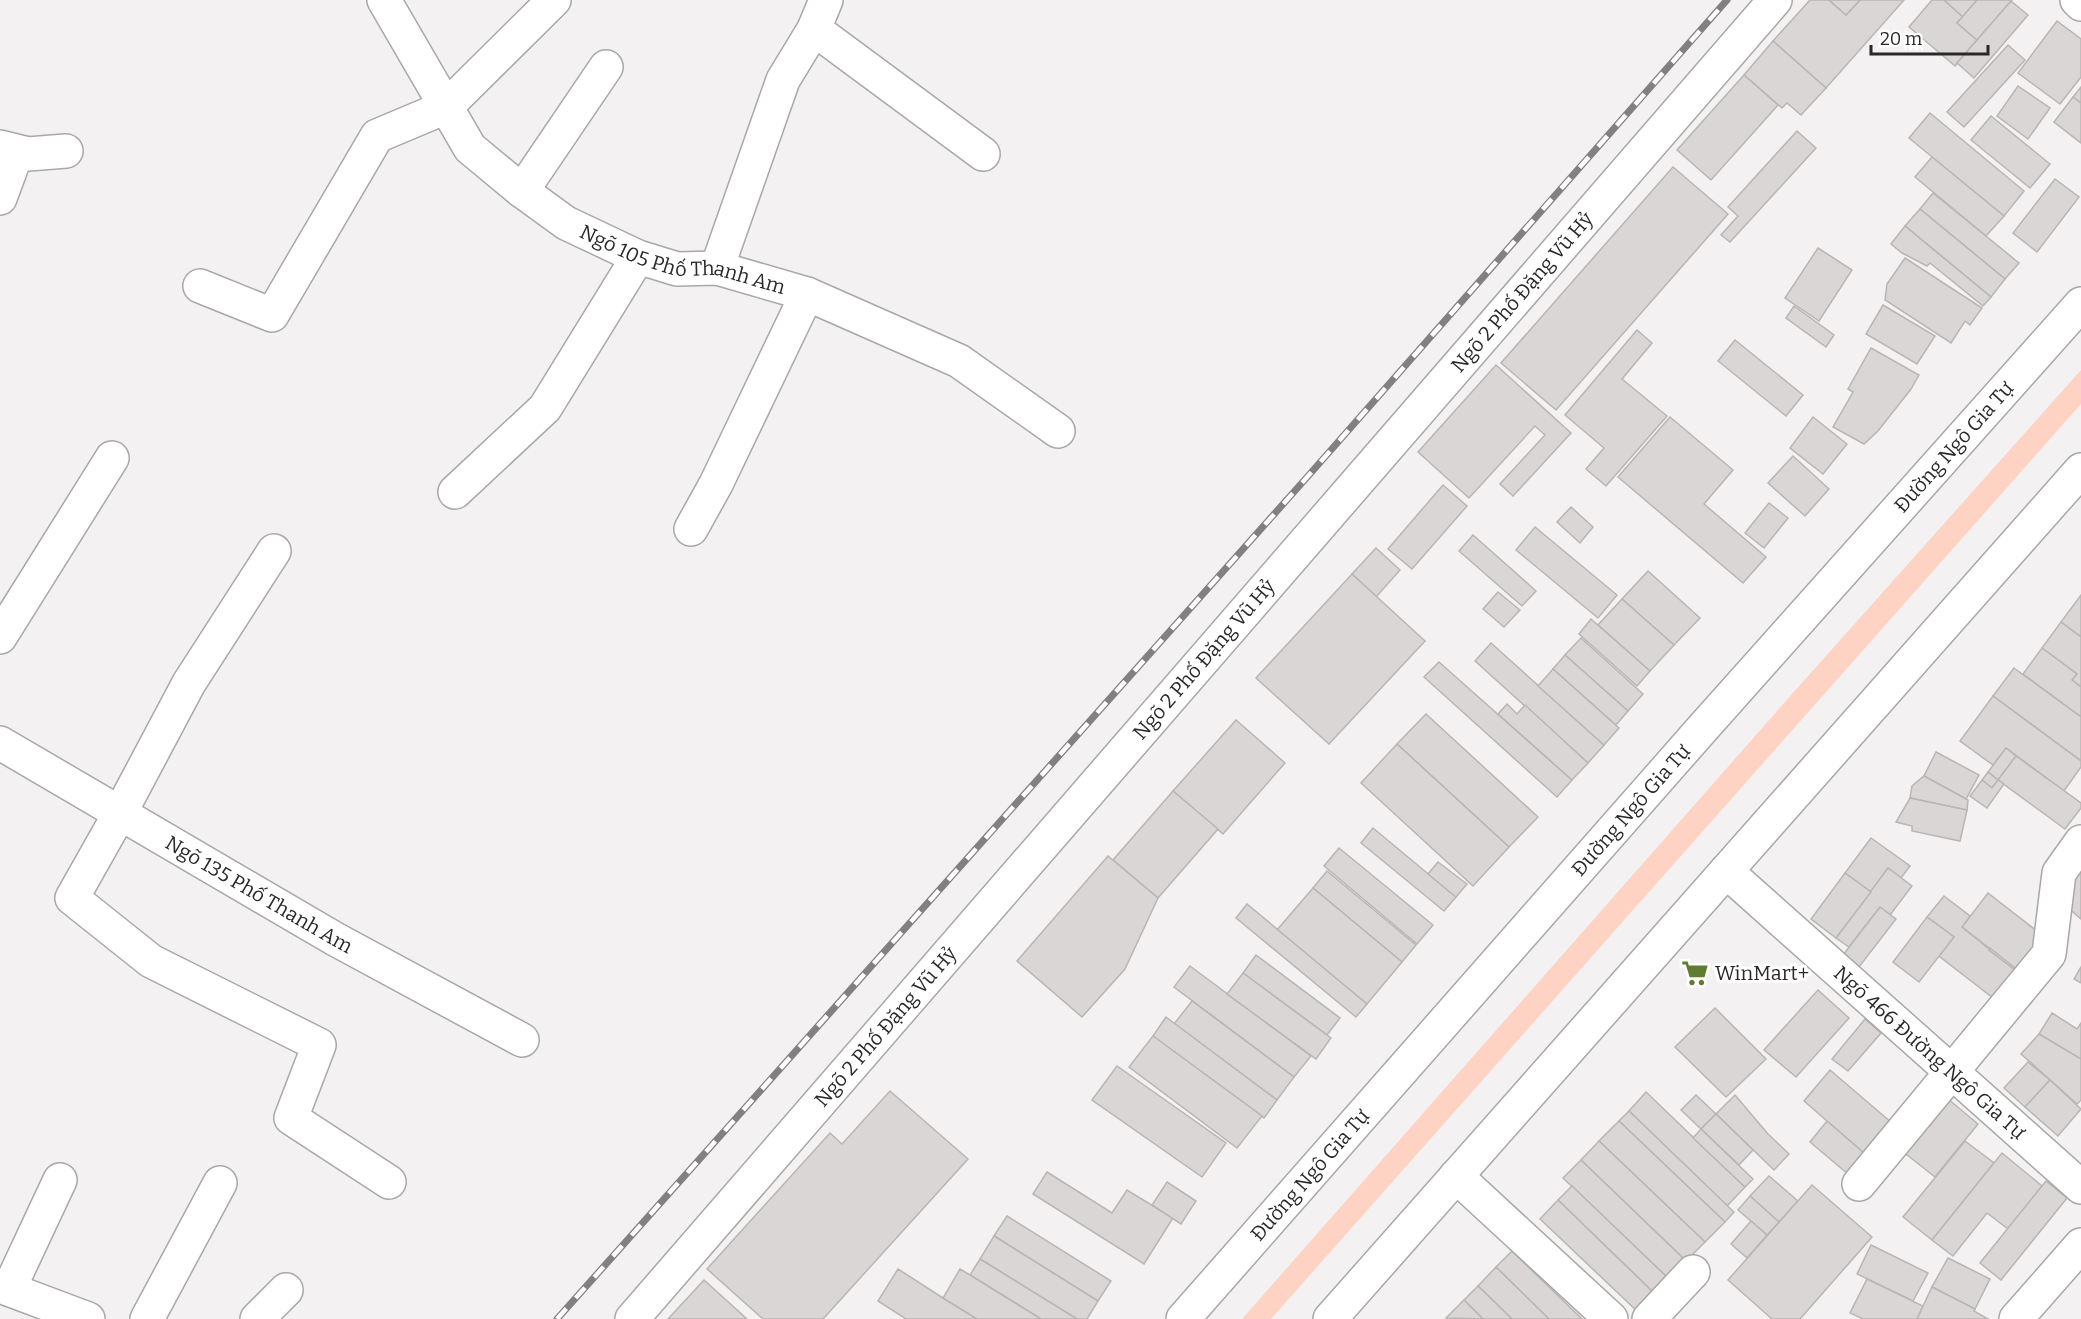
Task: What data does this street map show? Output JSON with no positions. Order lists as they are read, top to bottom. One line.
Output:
{"streets":{"street":["Ngõ 105 Phố Thanh Am","Ngõ 2 Phố Đặng Vũ Hỷ","Đường Ngô Gia Tự","Ngõ 135 Phố Thanh Am","Ngõ 466 Đường Ngô Gia Tự"]},"places":{"supermarket":["WinMart+"]},"scale_bar":"20 m"}
